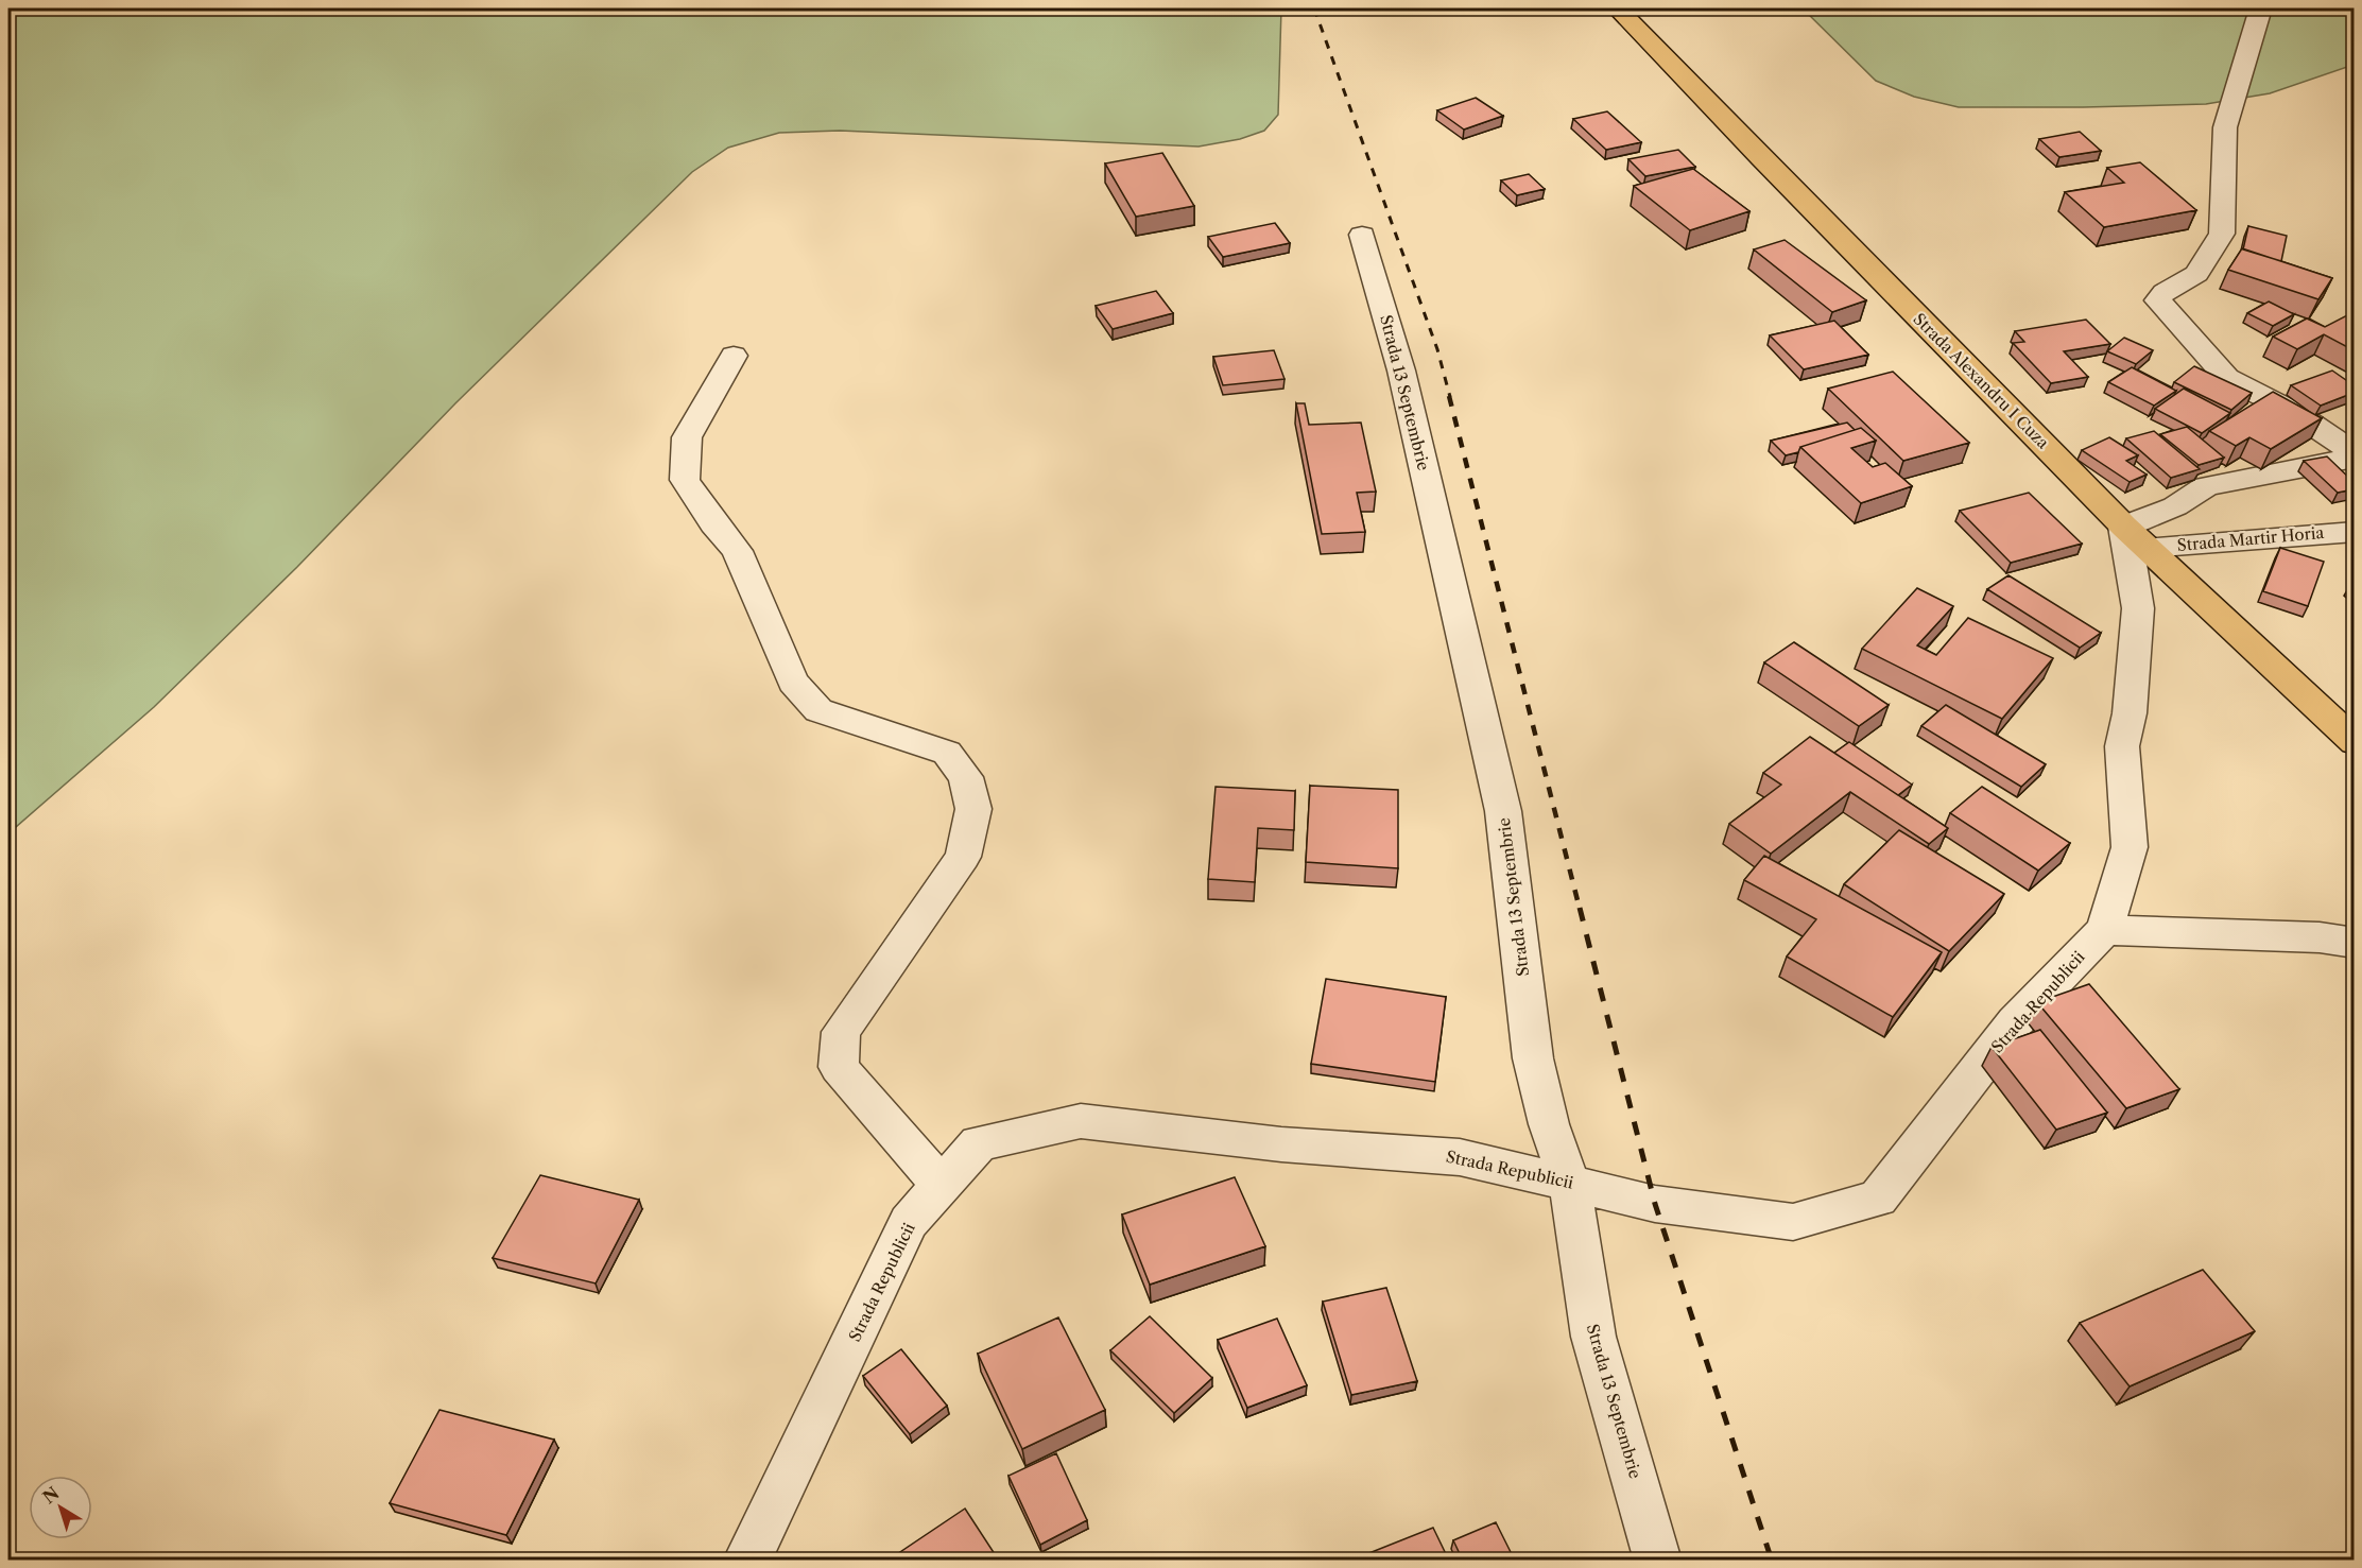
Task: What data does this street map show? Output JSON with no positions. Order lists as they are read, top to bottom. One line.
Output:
{"streets":{"main road":["Strada Alexandru I Cuza"],"street":["Strada 13 Septembrie","Strada Martir Horia","Strada Republicii"]},"crossings":[["Strada Alexandru I Cuza","Strada Martir Horia"],["Strada 13 Septembrie","Strada Republicii"]],"north":"top left"}
